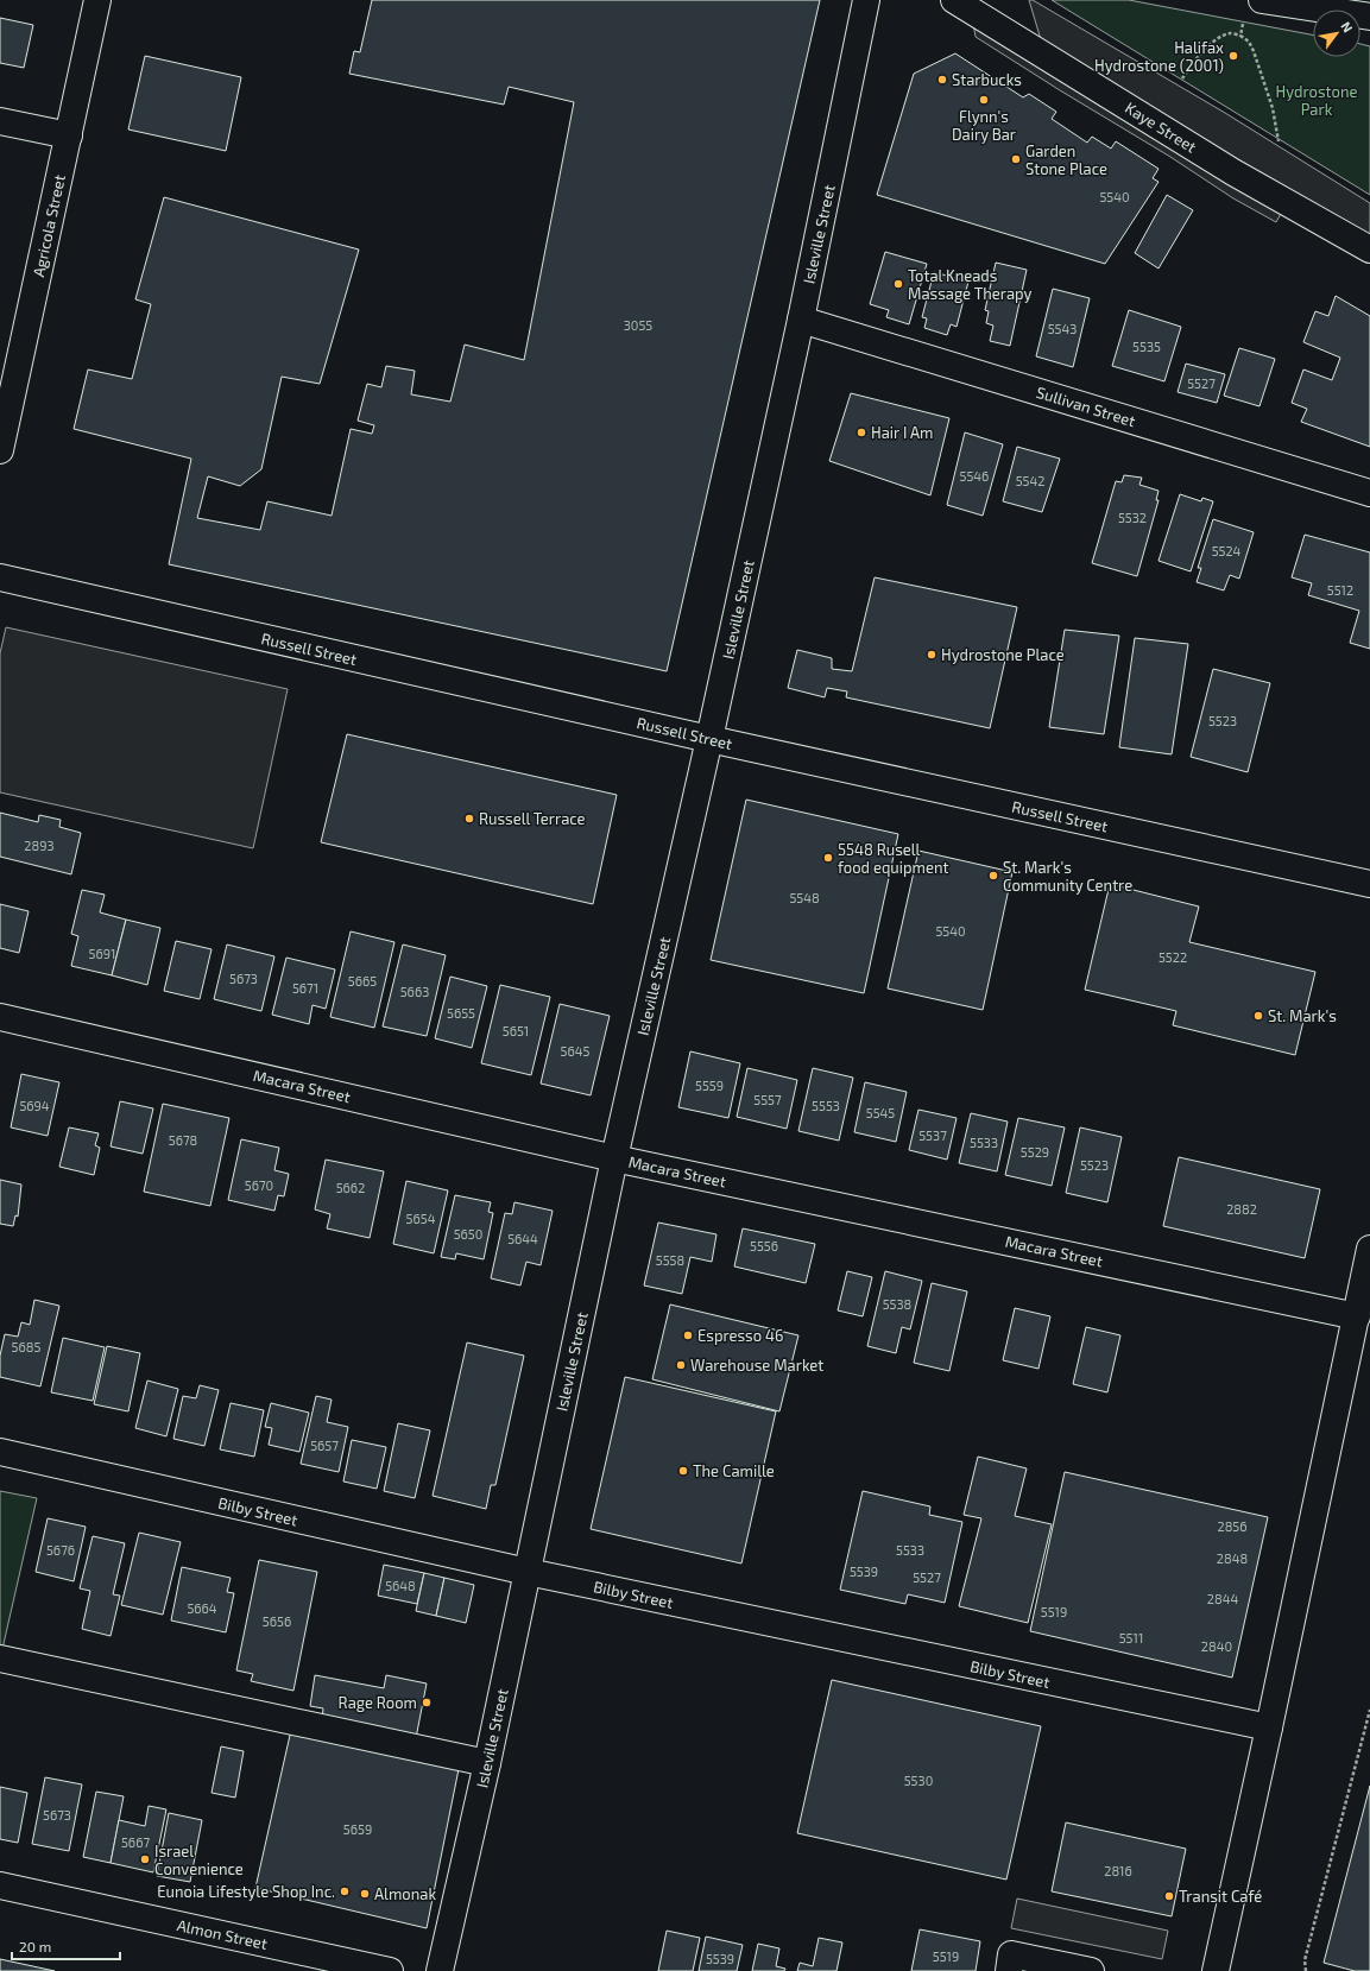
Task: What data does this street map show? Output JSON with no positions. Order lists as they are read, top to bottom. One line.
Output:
{"streets":{"street":["Kaye Street","Agricola Street","Isleville Street","Sullivan Street","Russell Street","Macara Street","Bilby Street","Almon Street"]},"crossings":[["Isleville Street","Sullivan Street"],["Isleville Street","Russell Street"],["Isleville Street","Macara Street"],["Isleville Street","Bilby Street"]],"parks":["Hydrostone Park"],"places":["Halifax Hydrostone (2001)","Starbucks","Flynn's Dairy Bar","Garden Stone Place","Total Kneads Massage Therapy","Hair I Am","Hydrostone Place","Russell Terrace","5548 Rusell food equipment","St. Mark's Community Centre","St. Mark's","Espresso 46","Warehouse Market","The Camille","Rage Room","Israel Convenience","Eunoia Lifestyle Shop Inc.","Almonak","Transit Café"],"house_numbers":["5540","3055","5543","5535","5527","5546","5542","5532","5524","5512","5523","2893","5548","5540","5691","5522","5673","5665","5671","5663","5655","5651","5645","5559","5557","5694","5553","5545","5537","5678","5533","5529","5523","5670","5662","2882","5654","5650","5644","5556","5558","5538","5685","5657","2856","5676","5533","2848","5539","5527","5648","2844","5664","5519","5656","5511","2840","5530","5673","5659","5667","2816","5519","5539"],"scale_bar":"20 m","north":"top right"}
